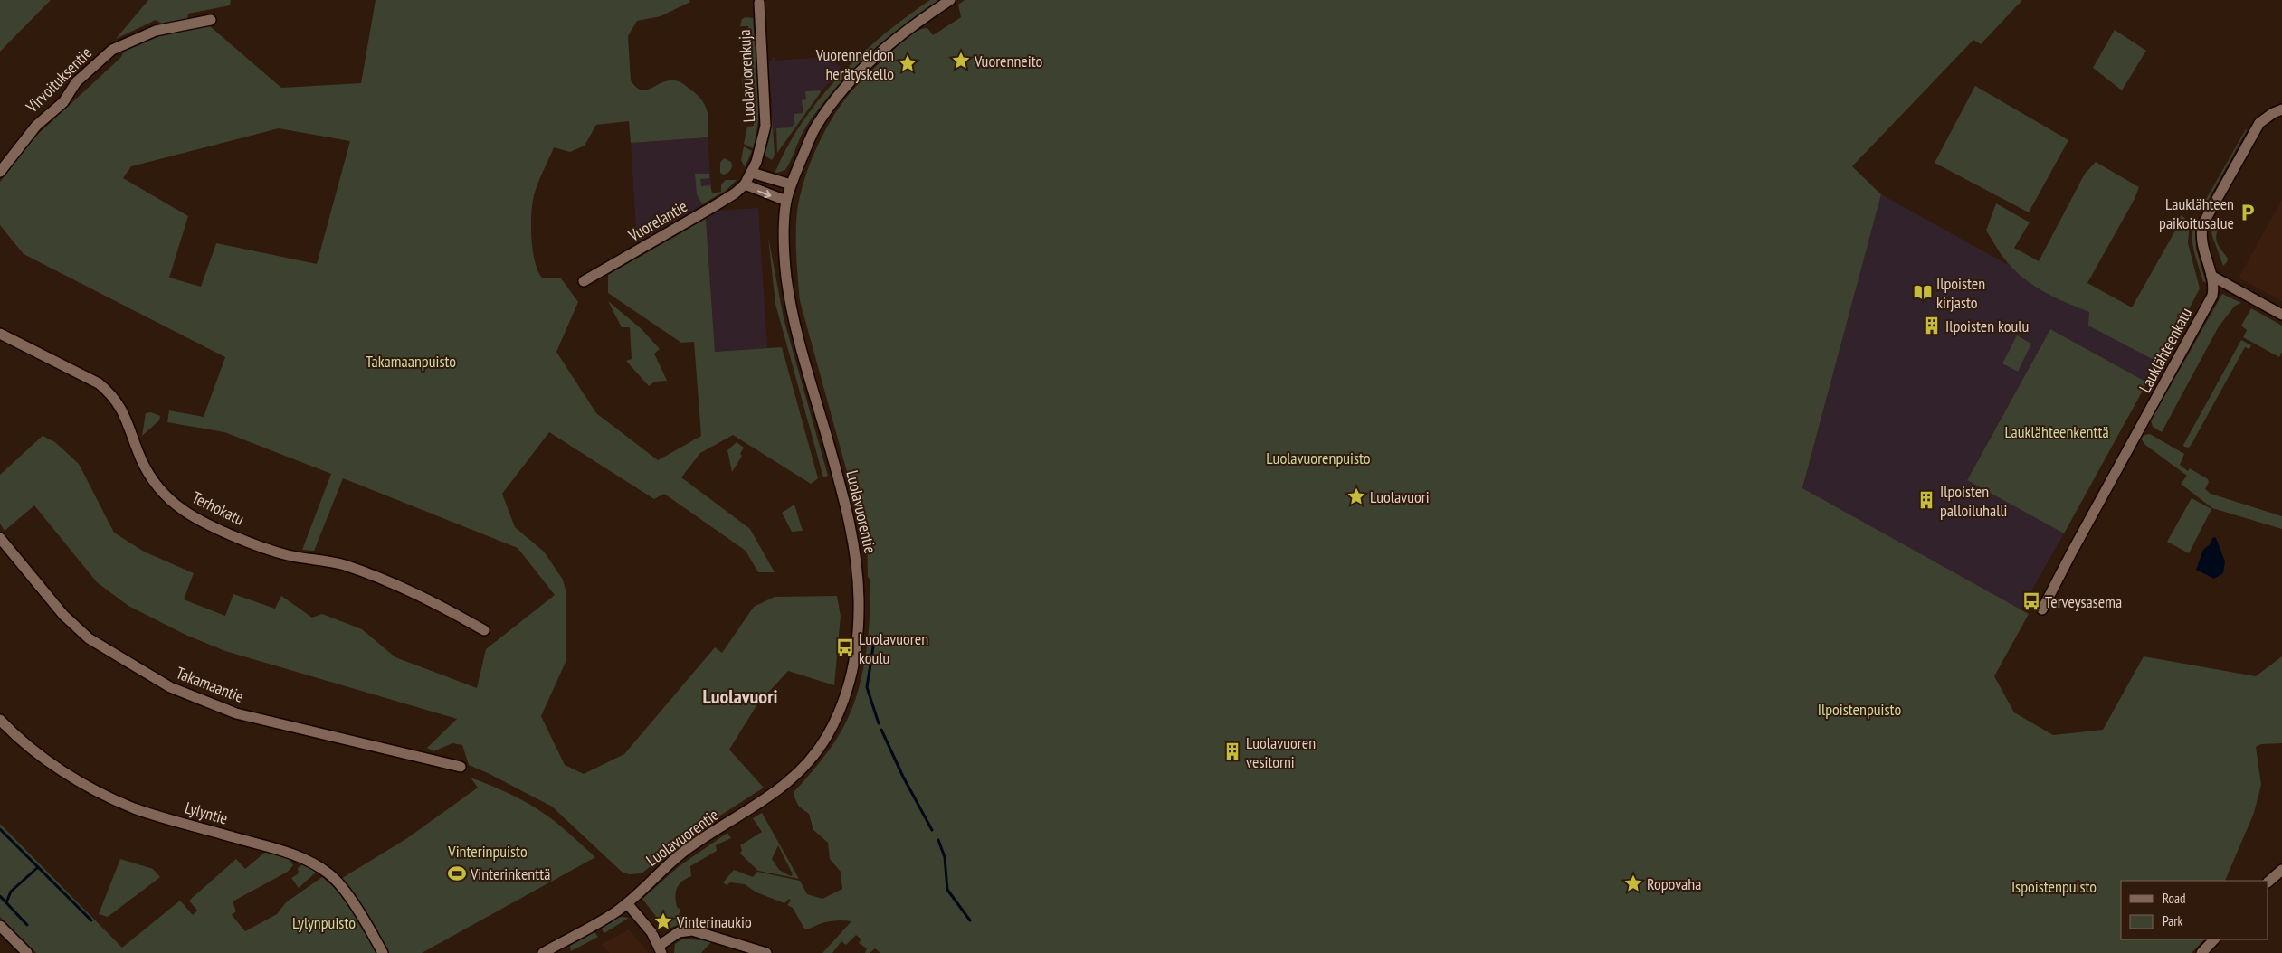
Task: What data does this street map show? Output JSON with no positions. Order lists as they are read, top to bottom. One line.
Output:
{"streets":{"street":["Luolavuorenkuja","Virvoituksentie","Vuorelantie","Lauklähteenkatu","Terhokatu","Luolavuorentie","Takamaantie","Lylyntie"]},"crossings":[["Luolavuorenkuja","Vuorelantie"]],"districts":["Luolavuori"],"parks":["Takamaanpuisto","Lauklähteenkenttä","Luolavuorenpuisto","Ilpoistenpuisto","Vinterinpuisto","Ispoistenpuisto","Lylynpuisto"],"places":{"place":["Vuorenneito","Vuorenneidon herätyskello","Luolavuori","Ropovaha","Vinterinaukio"],"parking":["Lauklähteen paikoitusalue"],"library":["Ilpoisten kirjasto"],"building":["Ilpoisten koulu","Ilpoisten palloiluhalli","Luolavuoren vesitorni"],"bus stop":["Terveysasema","Luolavuoren koulu"],"sports":["Vinterinkenttä"]},"legend":["Road","Park"]}
